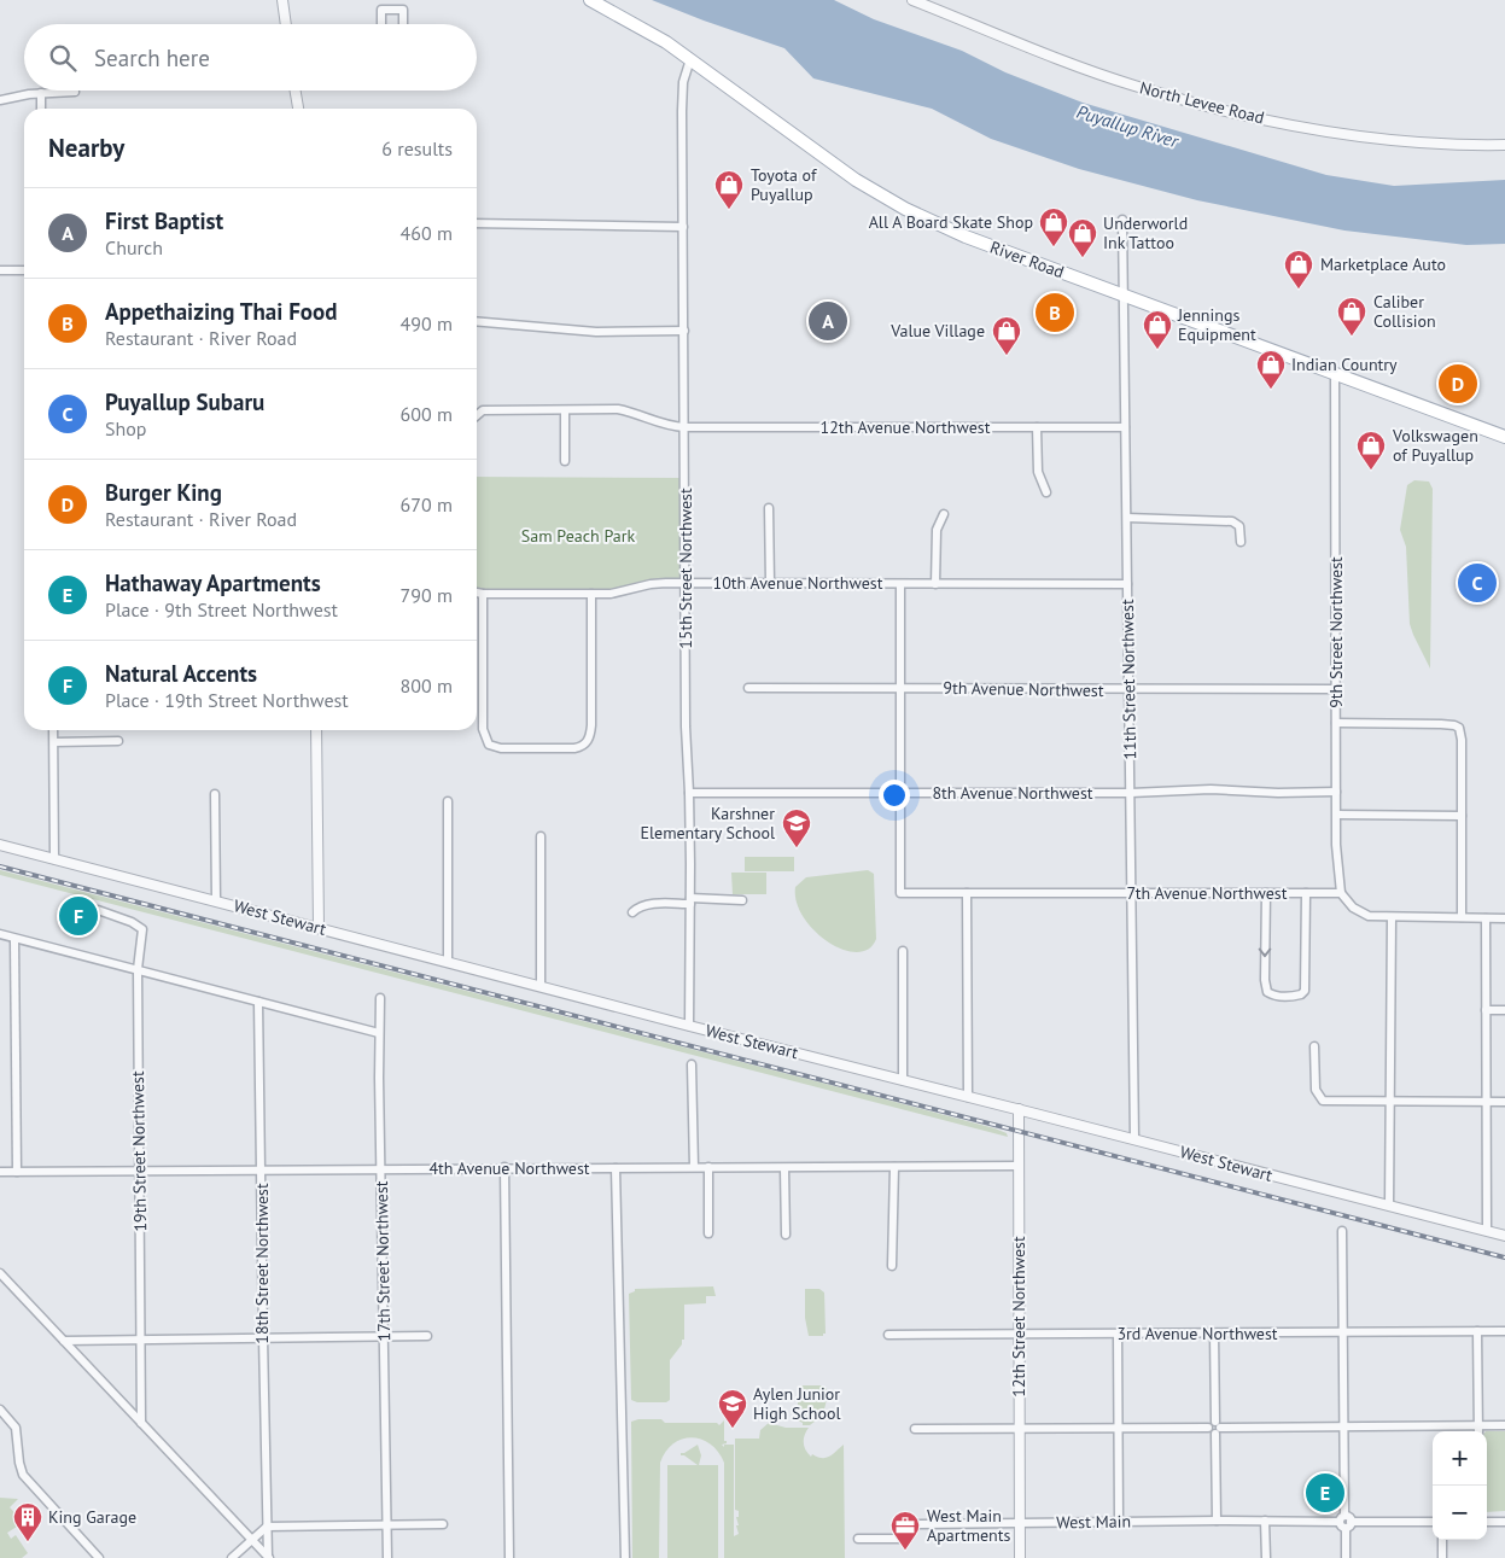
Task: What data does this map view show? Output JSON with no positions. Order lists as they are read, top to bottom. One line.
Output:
{"streets":{"main road":["River Road"],"street":["North Levee Road","12th Avenue Northwest","15th Street Northwest","10th Avenue Northwest","9th Street Northwest","11th Street Northwest","9th Avenue Northwest","8th Avenue Northwest","7th Avenue Northwest","West Stewart","19th Street Northwest","4th Avenue Northwest","17th Street Northwest","18th Street Northwest","12th Street Northwest","3rd Avenue Northwest","West Main"]},"crossings":[["River Road","15th Street Northwest"],["River Road","9th Street Northwest"],["River Road","11th Street Northwest"],["12th Avenue Northwest","15th Street Northwest"],["12th Avenue Northwest","11th Street Northwest"],["15th Street Northwest","10th Avenue Northwest"],["15th Street Northwest","8th Avenue Northwest"],["15th Street Northwest","West Stewart"],["10th Avenue Northwest","11th Street Northwest"],["9th Street Northwest","9th Avenue Northwest"],["9th Street Northwest","8th Avenue Northwest"],["9th Street Northwest","7th Avenue Northwest"],["11th Street Northwest","9th Avenue Northwest"],["11th Street Northwest","8th Avenue Northwest"],["11th Street Northwest","7th Avenue Northwest"],["11th Street Northwest","West Stewart"],["8th Avenue Northwest","7th Avenue Northwest"],["West Stewart","12th Street Northwest"],["19th Street Northwest","4th Avenue Northwest"],["4th Avenue Northwest","17th Street Northwest"],["4th Avenue Northwest","18th Street Northwest"],["4th Avenue Northwest","12th Street Northwest"],["12th Street Northwest","3rd Avenue Northwest"],["12th Street Northwest","West Main"]],"water":["Puyallup River"],"parks":["Sam Peach Park"],"places":{"shop":["Toyota of Puyallup","All A Board Skate Shop","Underworld Ink Tattoo","Marketplace Auto","Caliber Collision","Jennings Equipment","Value Village","Indian Country","Volkswagen of Puyallup"],"school or university":["Karshner Elementary School","Aylen Junior High School"],"building":["King Garage"],"office":["West Main Apartments"]},"page":{"search":"Search here","heading":["Nearby","6 results"],"list":[{"mark":"A","name":"First Baptist","note":"Church","value":"460 m"},{"mark":"B","name":"Appethaizing Thai Food","note":"Restaurant · River Road","value":"490 m"},{"mark":"C","name":"Puyallup Subaru","note":"Shop","value":"600 m"},{"mark":"D","name":"Burger King","note":"Restaurant · River Road","value":"670 m"},{"mark":"E","name":"Hathaway Apartments","note":"Place · 9th Street Northwest","value":"790 m"},{"mark":"F","name":"Natural Accents","note":"Place · 19th Street Northwest","value":"800 m"}],"pins":["B","A","D","C","F","E"],"map_buttons":["+","−"]}}
